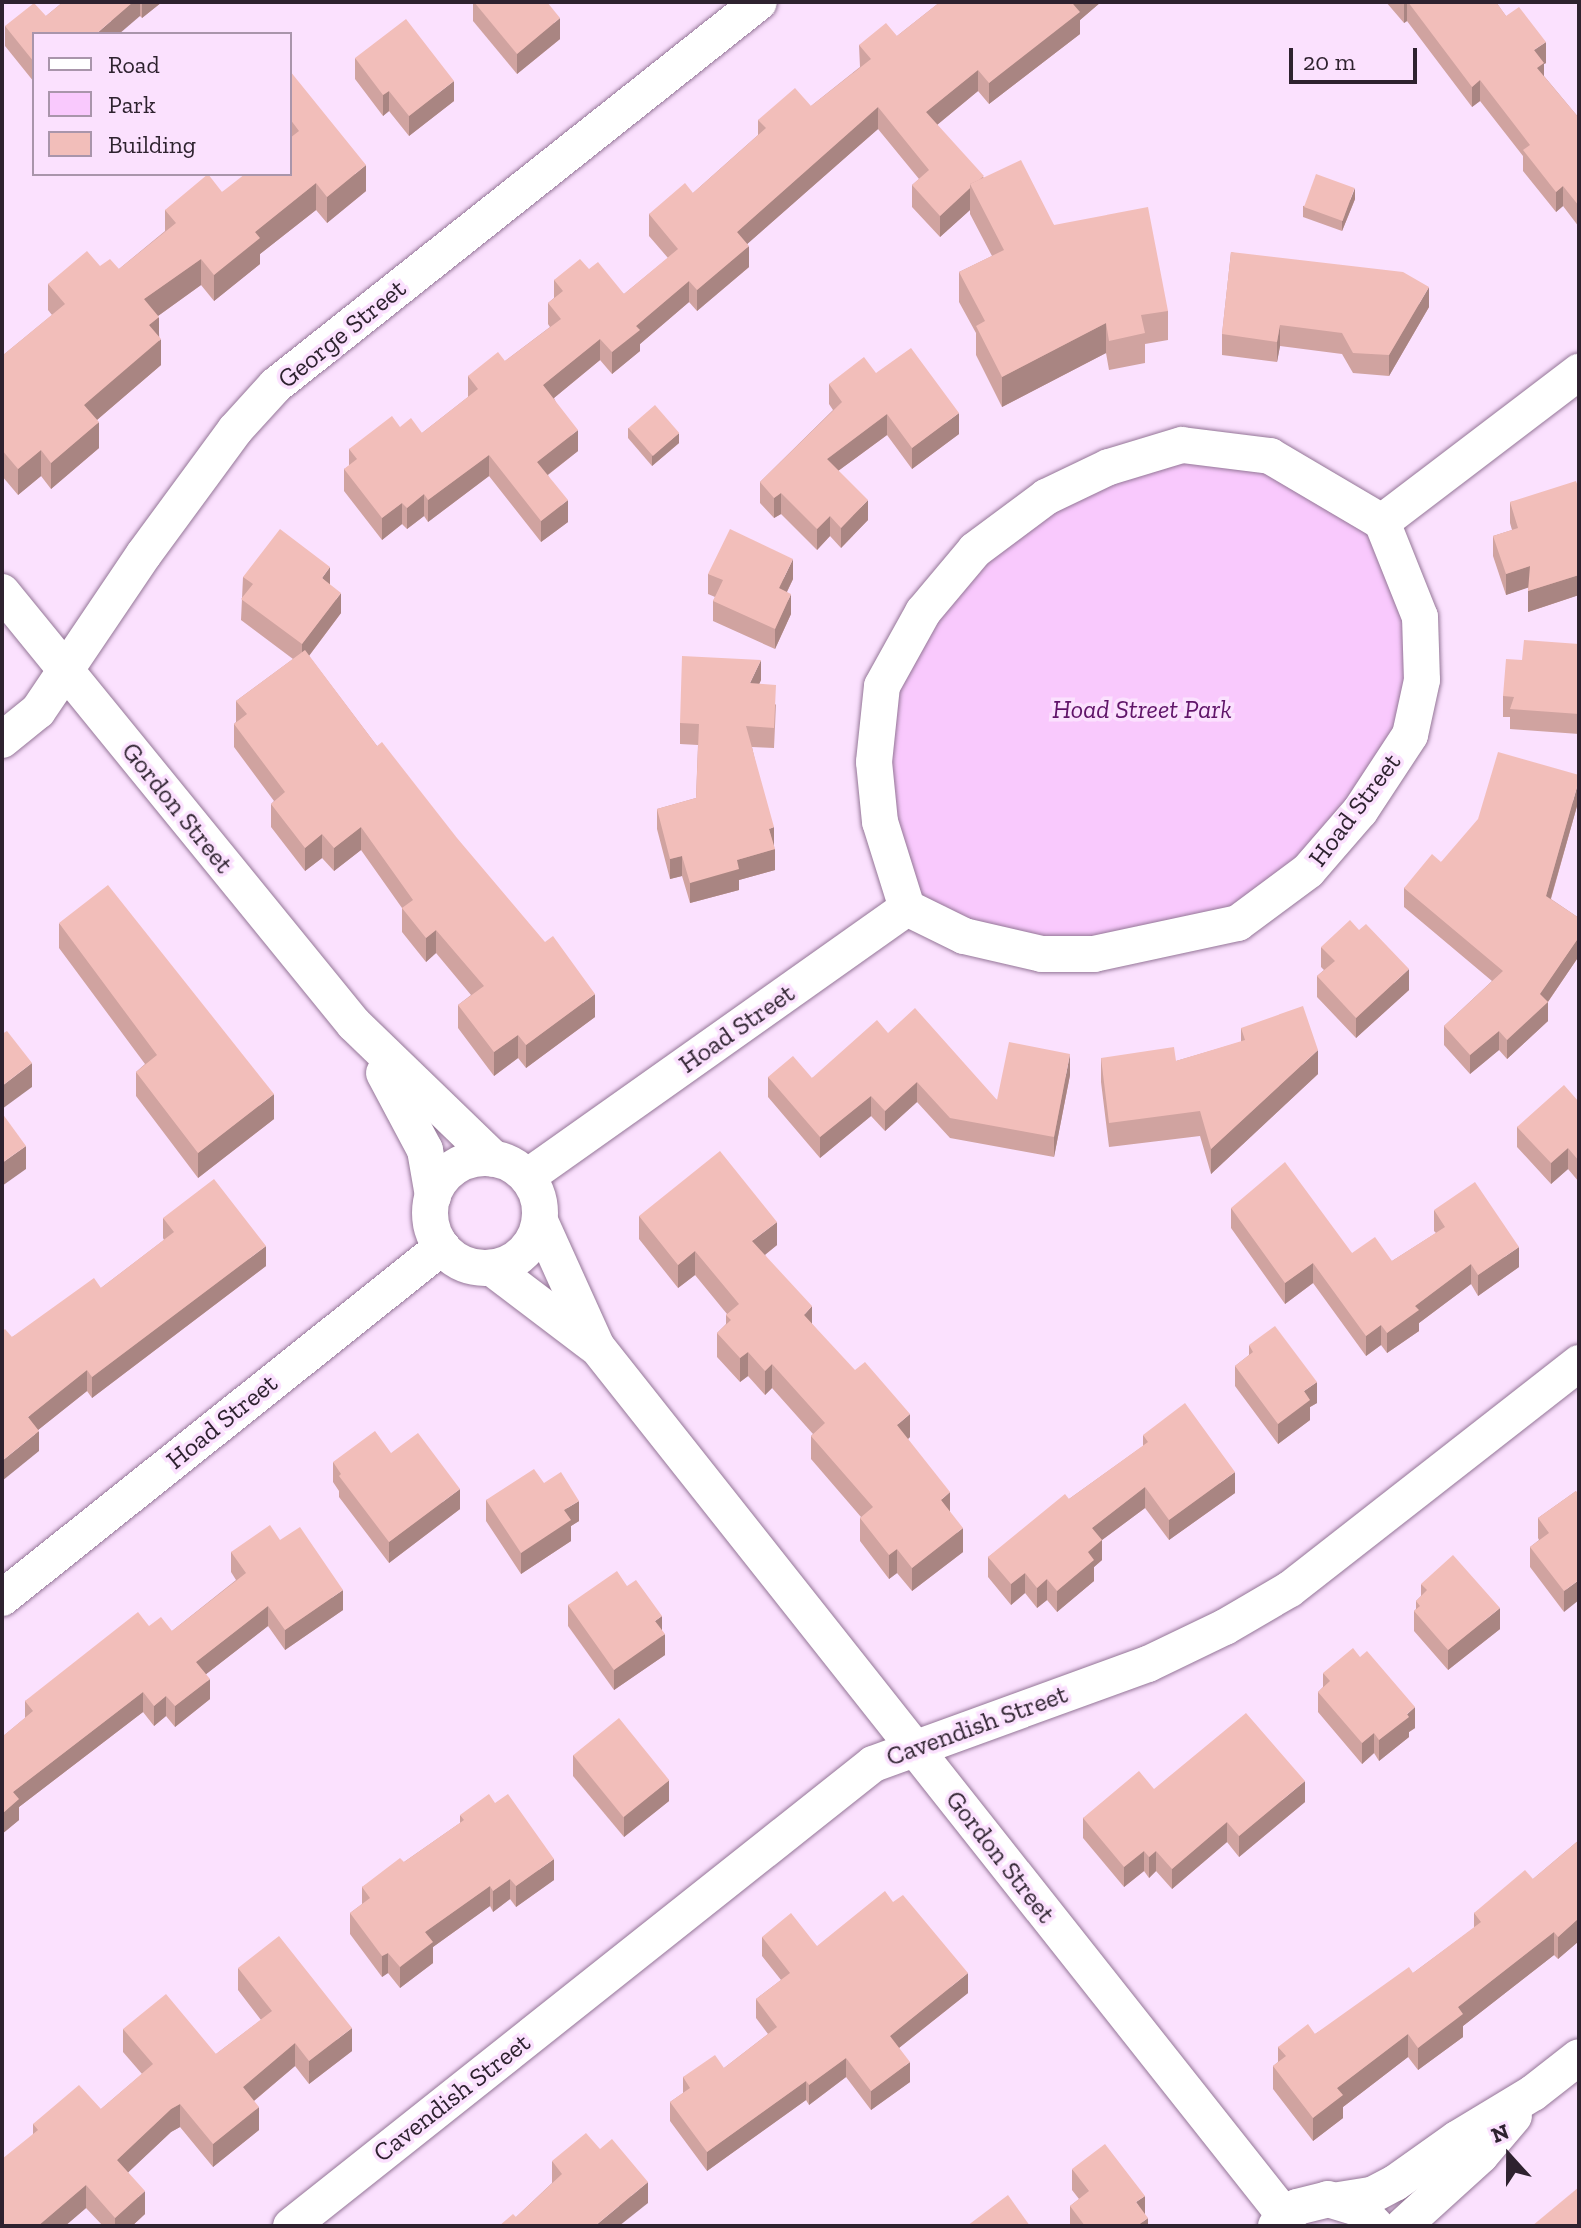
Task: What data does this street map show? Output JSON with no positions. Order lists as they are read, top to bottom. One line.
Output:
{"streets":{"street":["George Street","Gordon Street","Hoad Street","Cavendish Street"]},"crossings":[["George Street","Gordon Street"],["Gordon Street","Hoad Street"],["Gordon Street","Cavendish Street"]],"parks":["Hoad Street Park"],"legend":["Road","Park","Building"],"scale_bar":"20 m","north":"top"}
